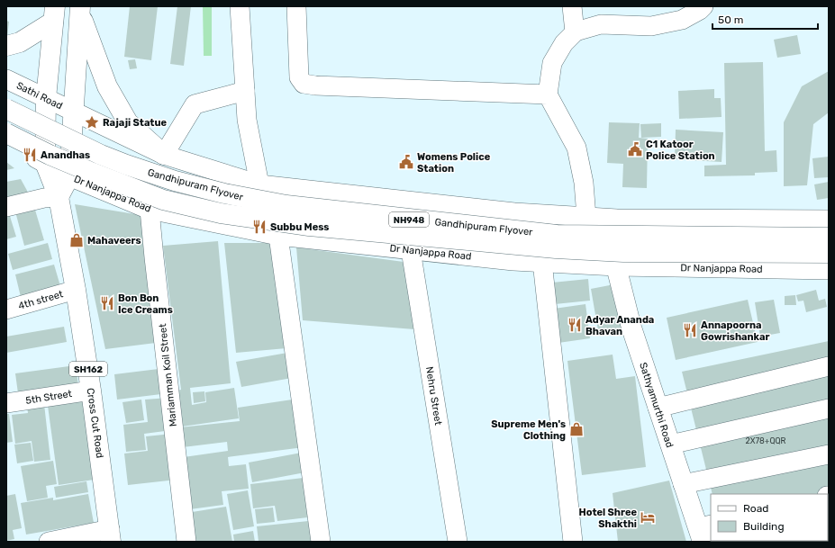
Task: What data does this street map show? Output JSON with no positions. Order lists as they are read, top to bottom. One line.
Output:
{"streets":{"main road":["Gandhipuram Flyover","NH948","SH162","Sathyamurthi Road","Cross Cut Road"],"street":["Sathi Road","Dr Nanjappa Road","4th street","Mariamman Koil Street","Nehru Street","5th Street"]},"crossings":[["Sathi Road","SH162"],["Dr Nanjappa Road","SH162"],["Dr Nanjappa Road","Mariamman Koil Street"],["Dr Nanjappa Road","Nehru Street"],["Dr Nanjappa Road","Sathyamurthi Road"],["4th street","Cross Cut Road"],["SH162","Cross Cut Road"],["5th Street","Cross Cut Road"]],"places":{"place":["Rajaji Statue"],"public building":["C1 Katoor Police Station","Womens Police Station"],"restaurant":["Anandhas","Subbu Mess","Bon Bon Ice Creams","Adyar Ananda Bhavan","Annapoorna Gowrishankar"],"shop":["Mahaveers","Supreme Men's Clothing"],"hotel":["Hotel Shree Shakthi"]},"house_numbers":["2X78+QQR"],"legend":["Road","Building"],"scale_bar":"50 m"}
